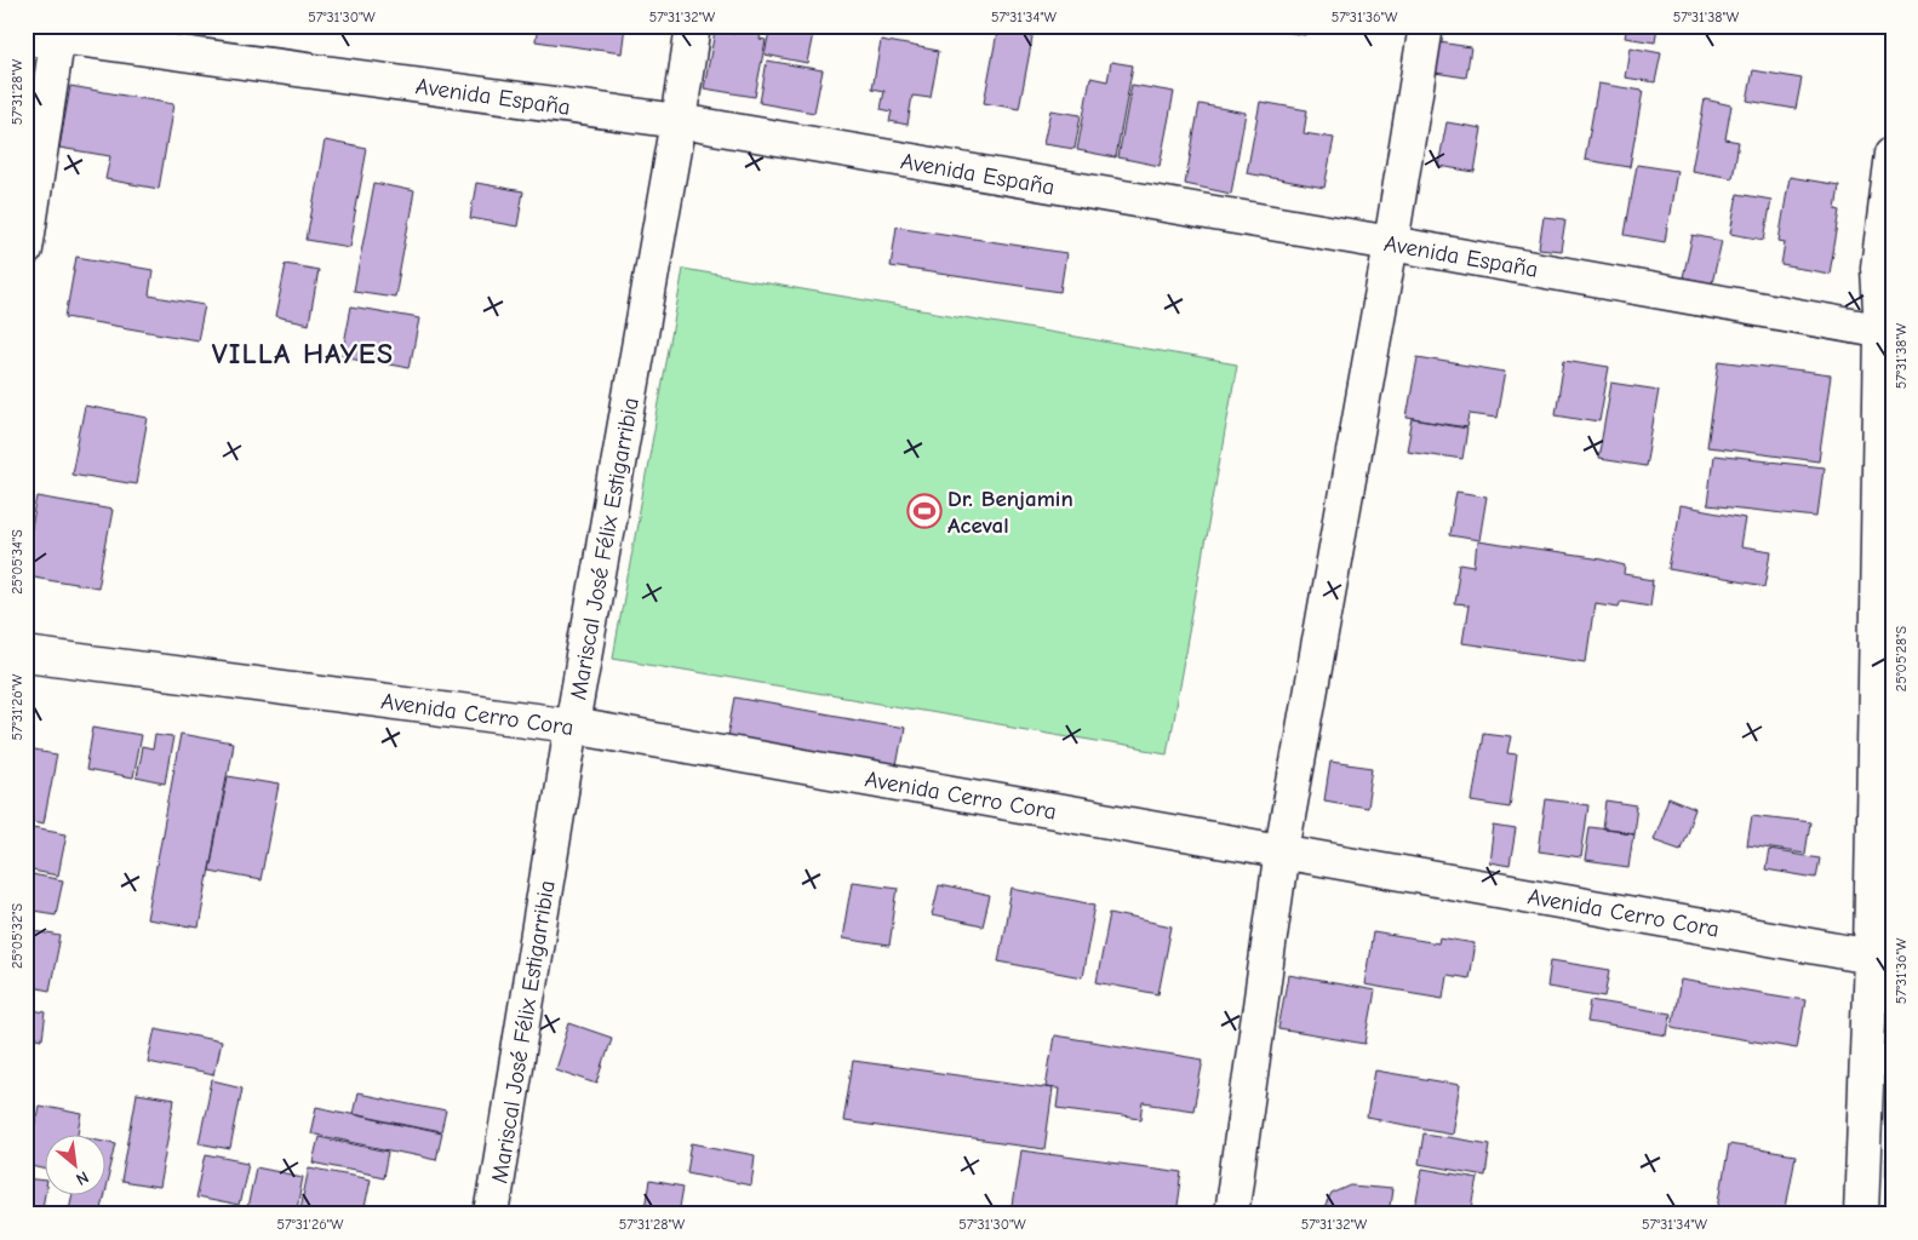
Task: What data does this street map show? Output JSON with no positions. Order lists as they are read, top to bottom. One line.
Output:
{"streets":{"street":["Avenida España","Mariscal José Félix Estigarribia","Avenida Cerro Cora"]},"crossings":[["Avenida España","Mariscal José Félix Estigarribia"],["Mariscal José Félix Estigarribia","Avenida Cerro Cora"]],"districts":["VILLA HAYES"],"places":{"sports":["Dr. Benjamin Aceval"]},"north":"bottom right","coordinates":["57°31'30\"W","57°31'32\"W","57°31'34\"W","57°31'36\"W","57°31'38\"W","57°31'28\"W","25°05'34\"S","25°05'28\"S","57°31'26\"W","25°05'32\"S"]}
